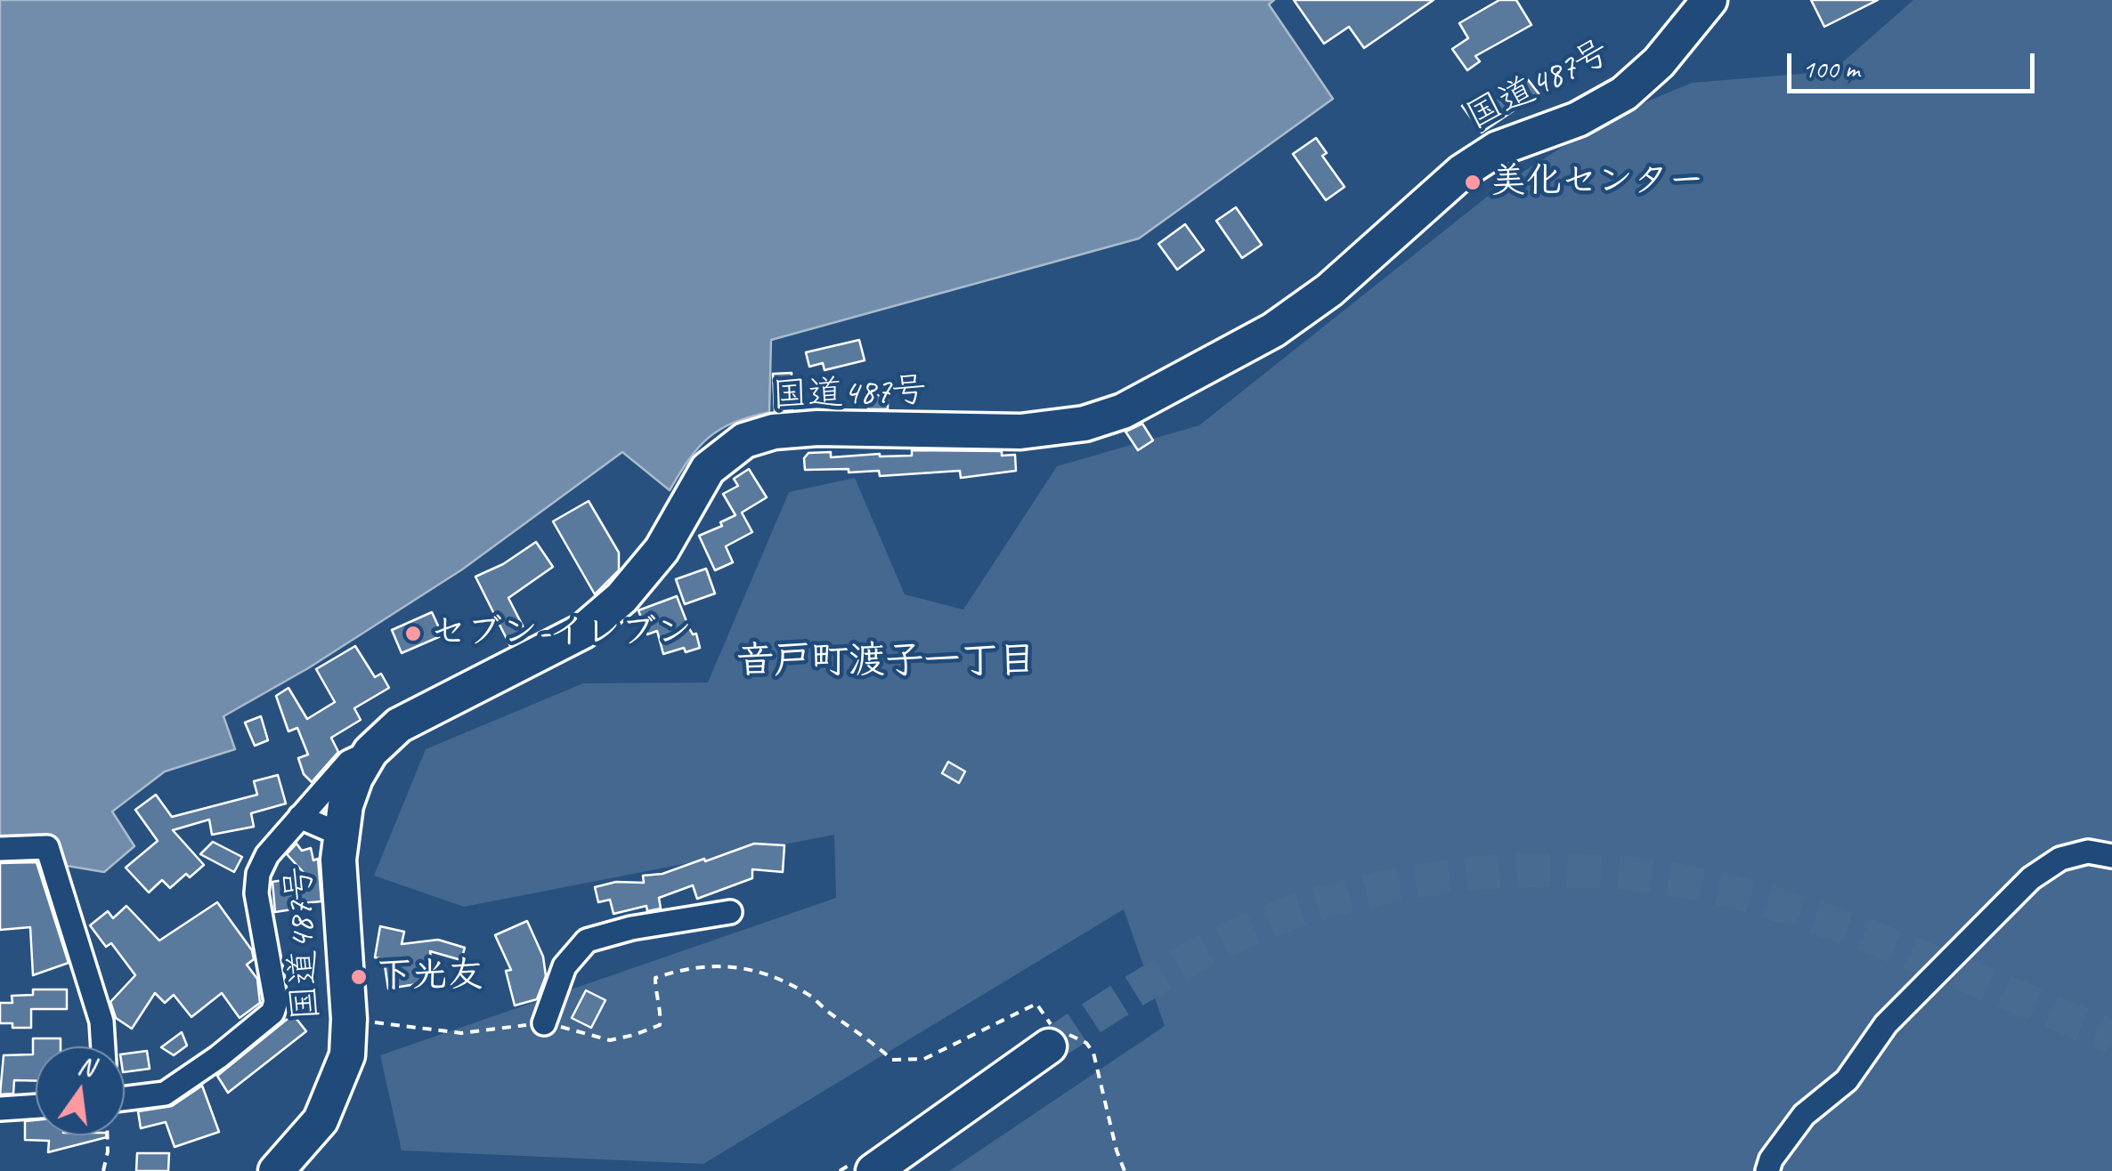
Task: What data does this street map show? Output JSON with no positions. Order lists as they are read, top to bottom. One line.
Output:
{"streets":{"highway":["国道487号"]},"districts":["音戸町渡子一丁目"],"places":["美化センター","セブン-イレブン","下光友"],"scale_bar":"100 m","north":"top"}
